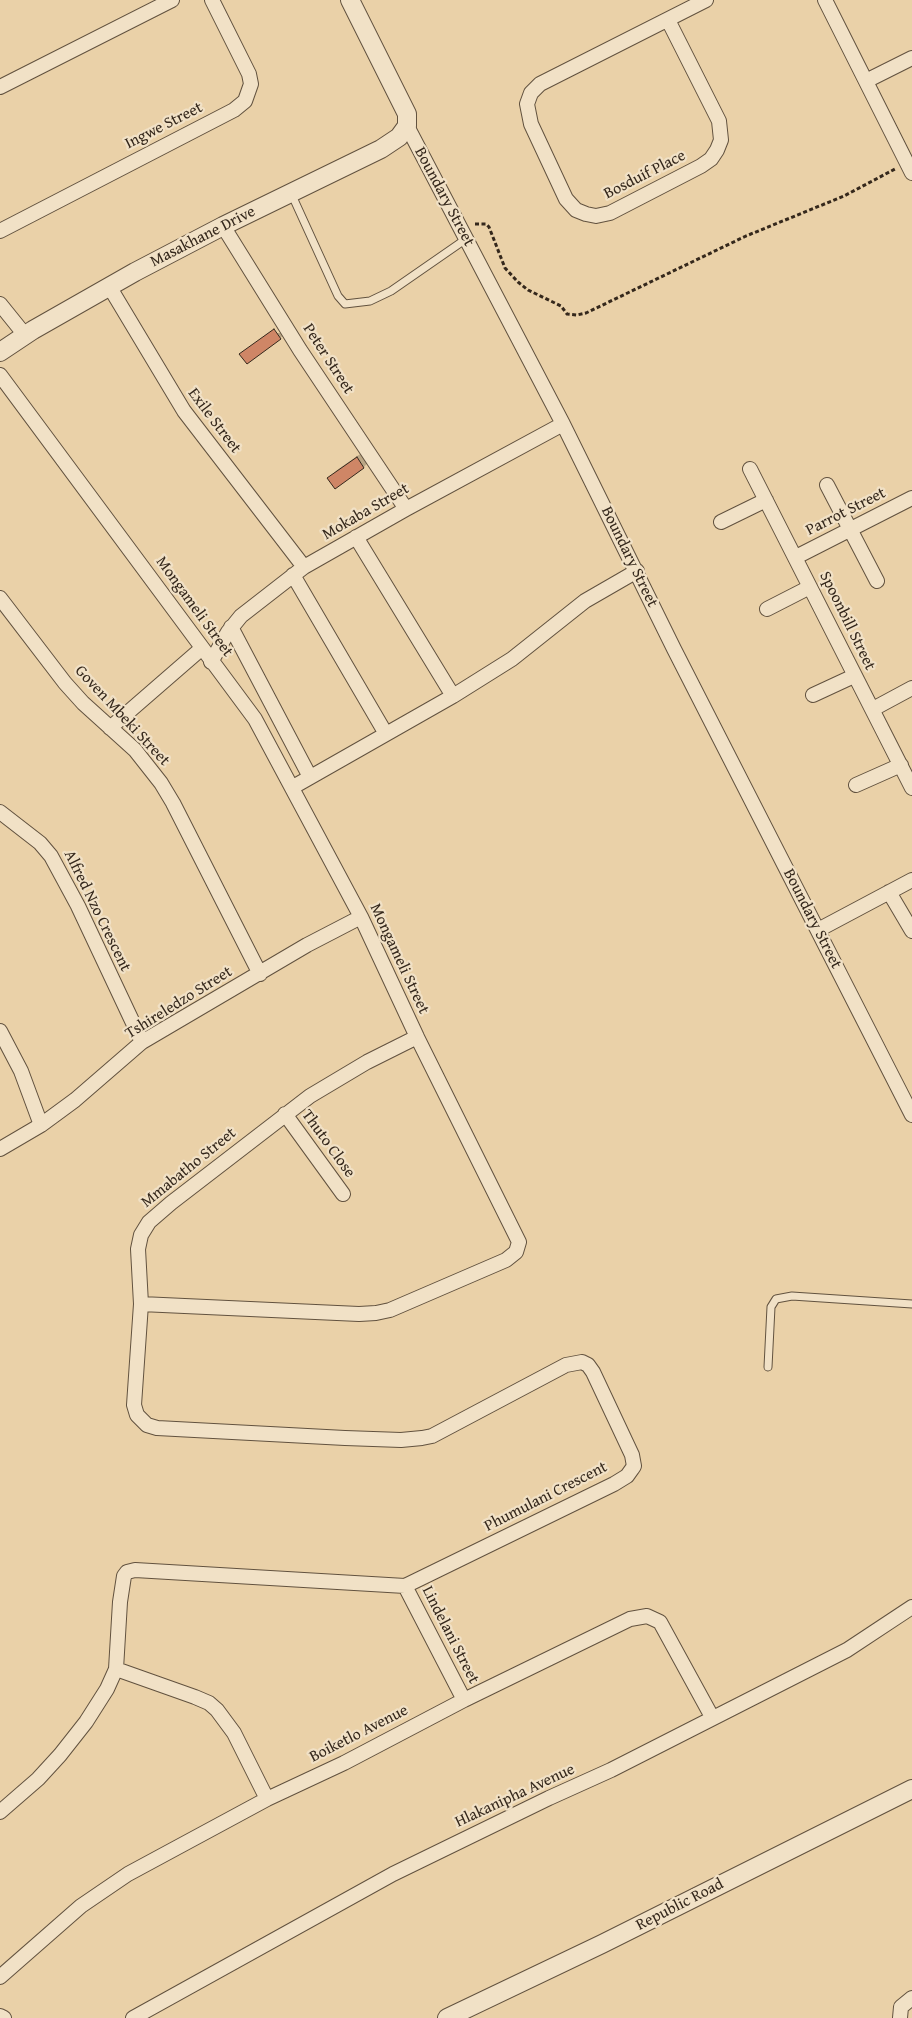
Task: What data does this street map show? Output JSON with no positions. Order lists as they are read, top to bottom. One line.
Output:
{"streets":{"street":["Ingwe Street","Bosduif Place","Boundary Street","Masakhane Drive","Peter Street","Exile Street","Mokaba Street","Parrot Street","Mongameli Street","Spoonbill Street","Goven Mbeki Street","Alfred Nzo Crescent","Tshireledzo Street","Thuto Close","Mmabatho Street","Phumulani Crescent","Lindelani Street","Boiketlo Avenue","Hlakanipha Avenue","Republic Road"]},"crossings":[["Boundary Street","Masakhane Drive"],["Boundary Street","Mokaba Street"],["Masakhane Drive","Peter Street"],["Masakhane Drive","Exile Street"],["Peter Street","Mokaba Street"],["Exile Street","Mokaba Street"],["Mokaba Street","Mongameli Street"],["Parrot Street","Spoonbill Street"],["Mongameli Street","Tshireledzo Street"],["Mongameli Street","Mmabatho Street"],["Goven Mbeki Street","Tshireledzo Street"],["Alfred Nzo Crescent","Tshireledzo Street"],["Thuto Close","Mmabatho Street"],["Mmabatho Street","Phumulani Crescent"],["Phumulani Crescent","Lindelani Street"],["Lindelani Street","Boiketlo Avenue"],["Boiketlo Avenue","Hlakanipha Avenue"]]}
